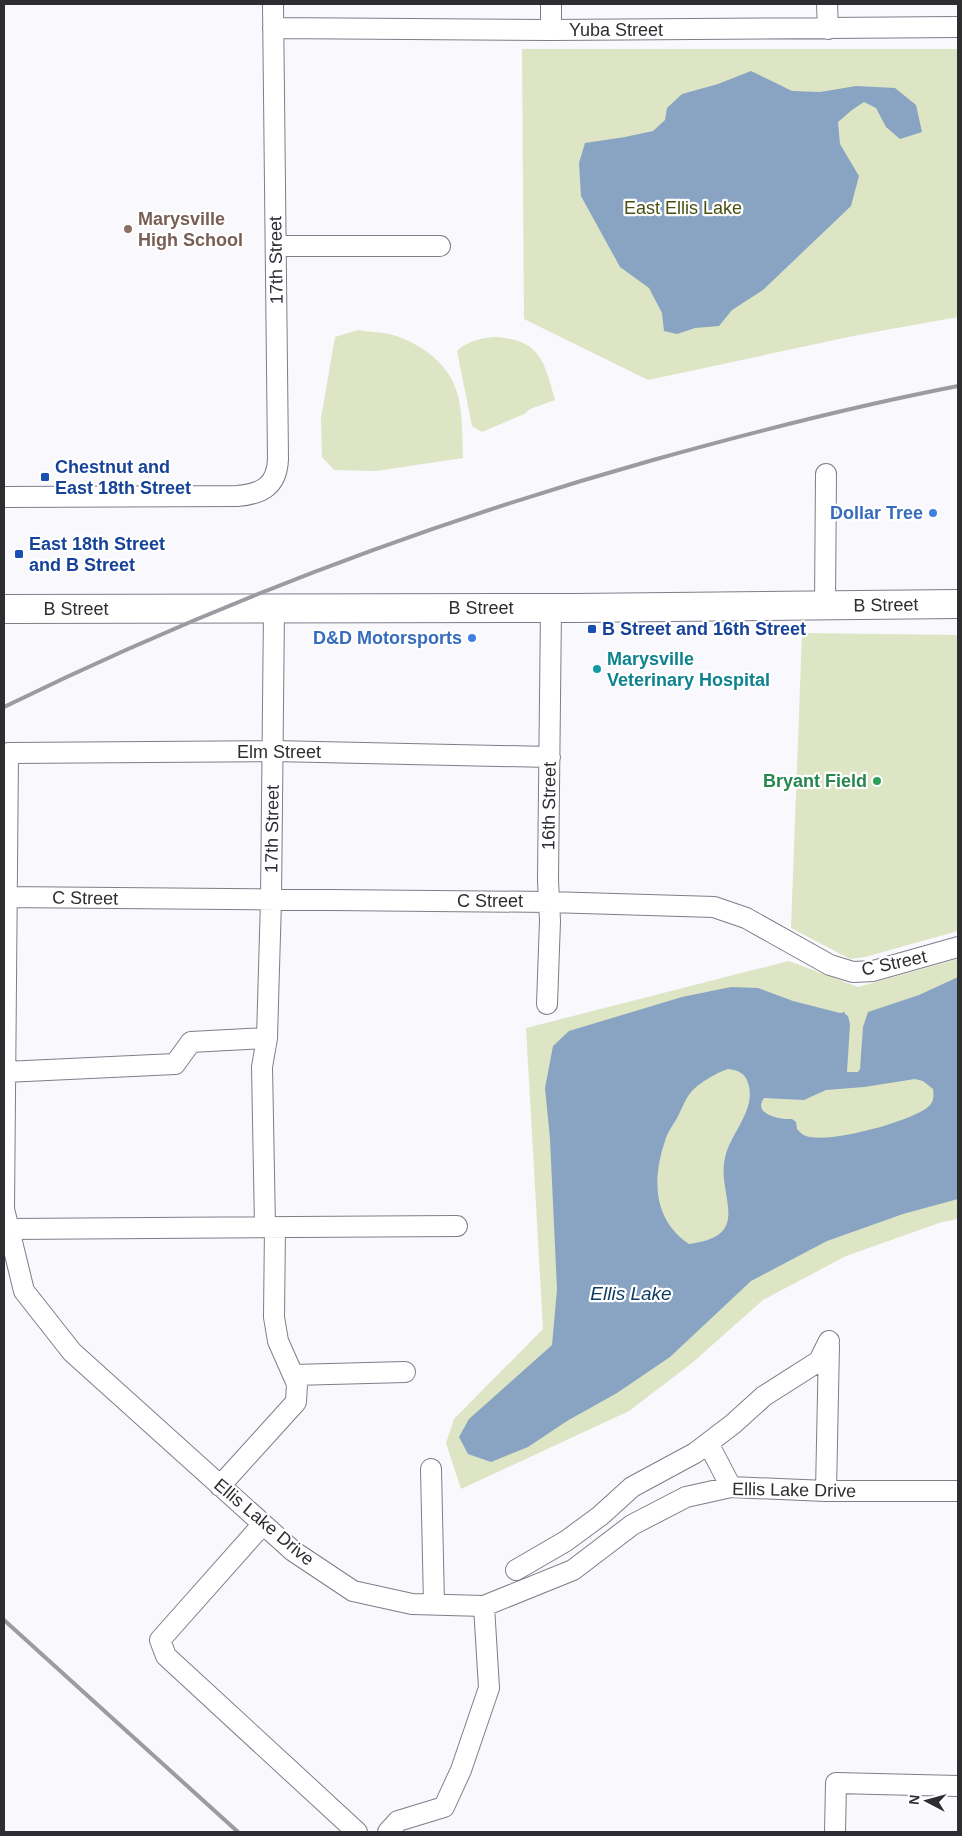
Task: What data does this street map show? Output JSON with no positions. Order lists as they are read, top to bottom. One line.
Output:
{"streets":{"highway":["B Street"],"street":["Yuba Street","17th Street","Elm Street","16th Street","C Street","Ellis Lake Drive"]},"crossings":[["Yuba Street","17th Street"],["17th Street","B Street"],["17th Street","Elm Street"],["17th Street","C Street"],["17th Street","Ellis Lake Drive"],["B Street","16th Street"],["Elm Street","16th Street"],["Elm Street","Ellis Lake Drive"],["16th Street","C Street"],["C Street","Ellis Lake Drive"]],"water":["Ellis Lake"],"parks":["East Ellis Lake"],"places":{"other":["Marysville High School","Dollar Tree","D&D Motorsports","Marysville Veterinary Hospital","Bryant Field"],"transit":["Chestnut and East 18th Street","East 18th Street and B Street","B Street and 16th Street"]},"north":"left"}
